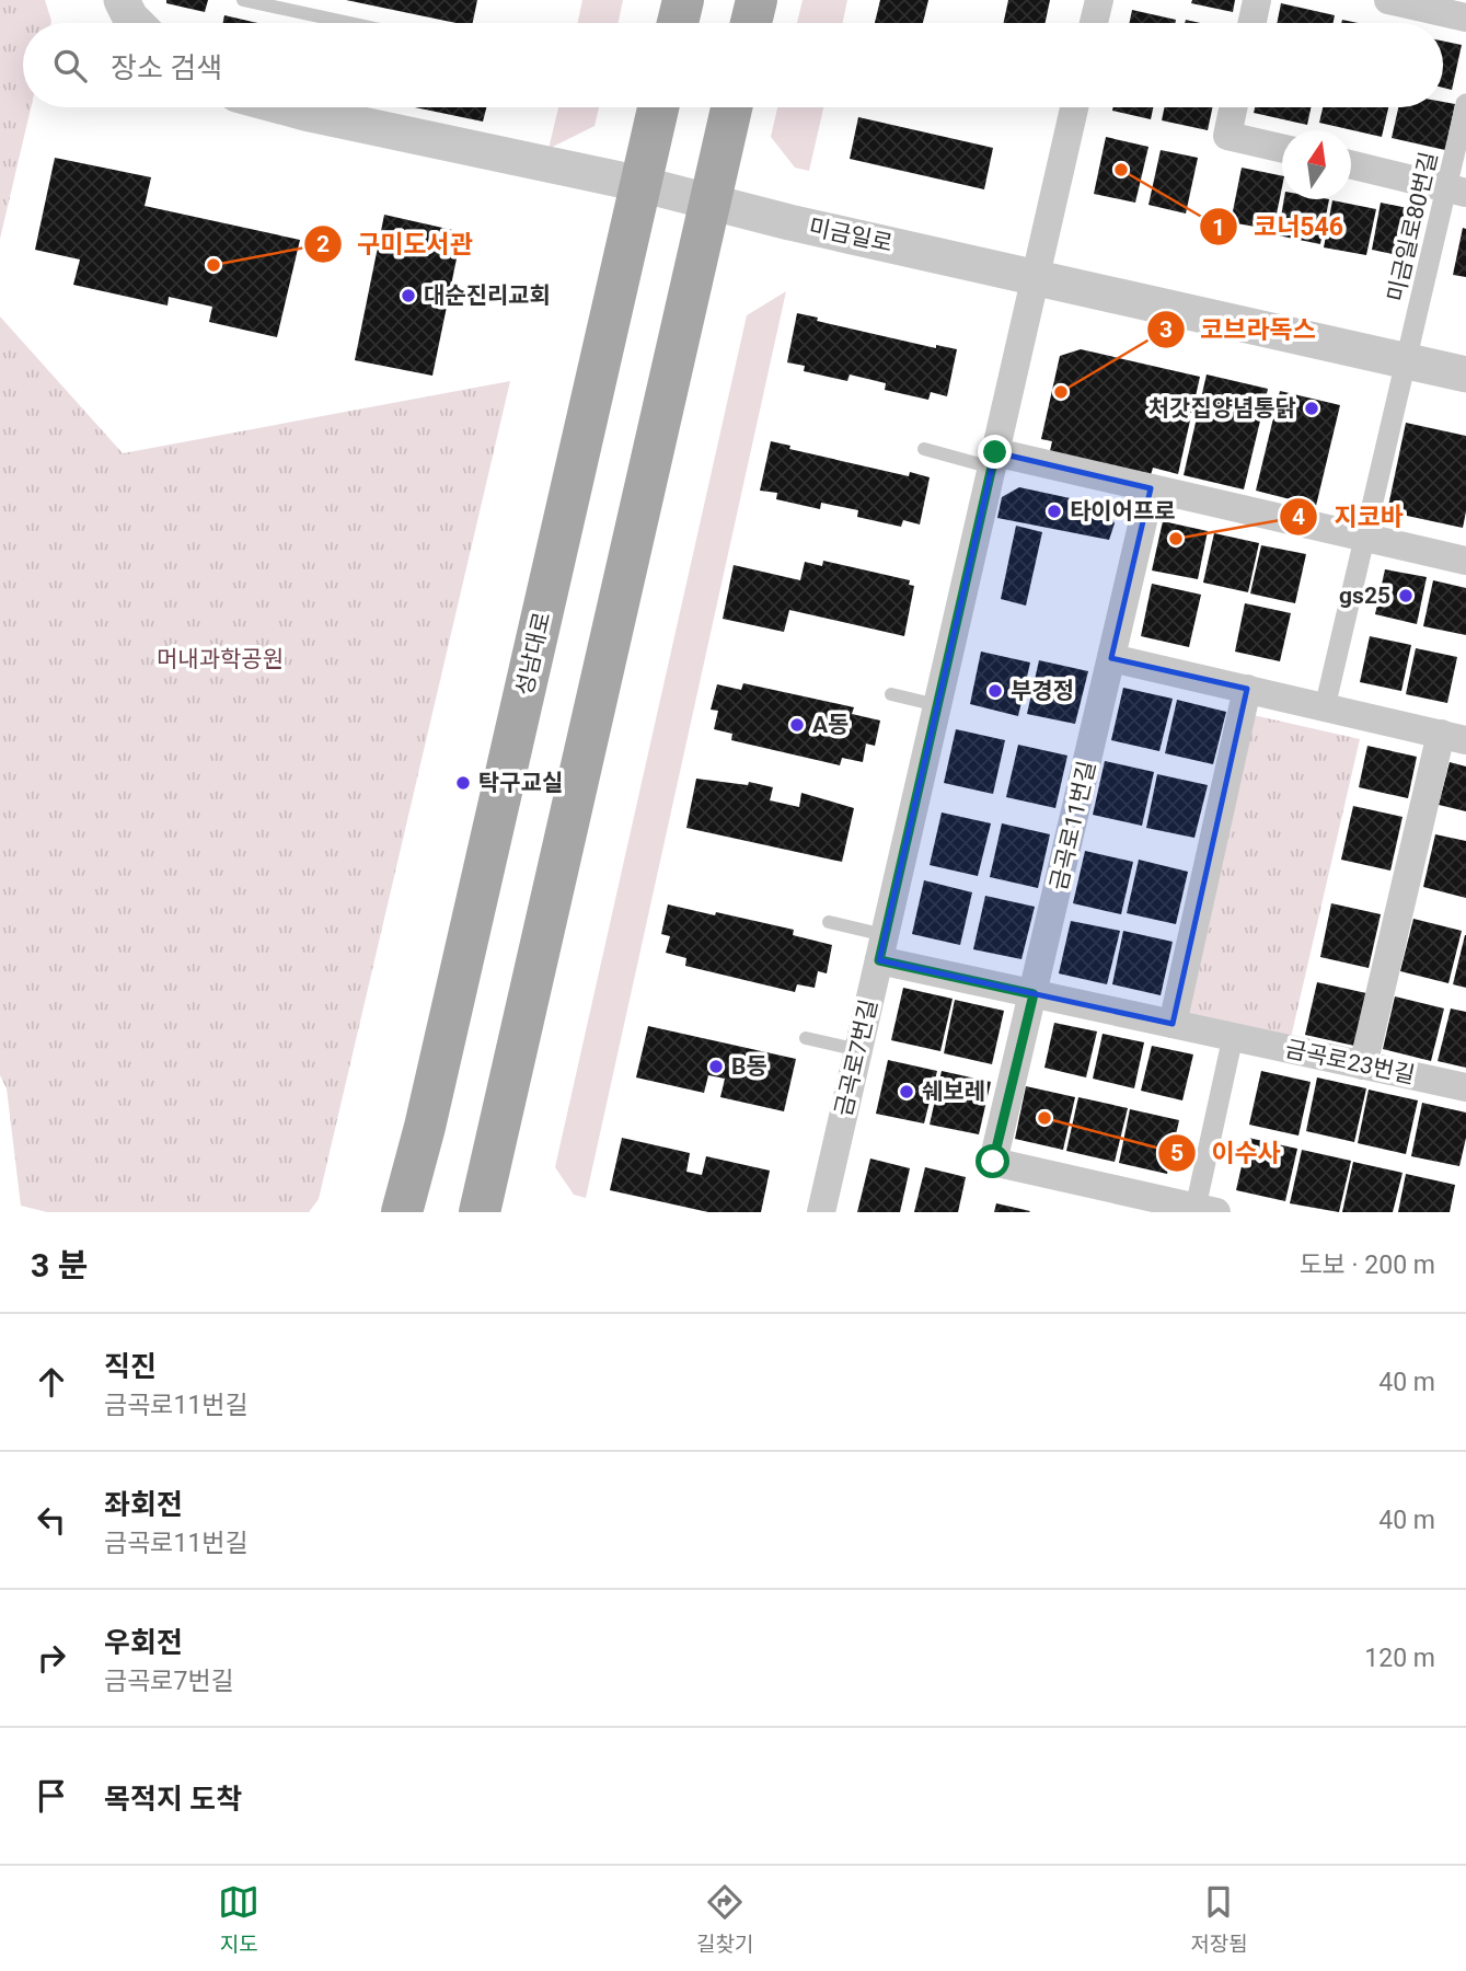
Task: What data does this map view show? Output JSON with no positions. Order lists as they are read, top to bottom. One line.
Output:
{"streets":{"main road":["성남대로"],"street":["미금일로80번길","미금일로","금곡로11번길","금곡로7번길","금곡로23번길"]},"crossings":[["미금일로80번길","미금일로"],["미금일로","성남대로"],["미금일로","금곡로7번길"]],"parks":["머내과학공원"],"places":["코너546","구미도서관","대순진리교회","코브라독스","처갓집양념통닭","타이어프로","지코바","gs25","부경정","A동","탁구교실","B동","쉐보레","이수사"],"north":"top","page":{"search":"장소 검색","heading":["3 분","도보 · 200 m"],"list":[["직진","금곡로11번길","40 m"],["좌회전","금곡로11번길","40 m"],["우회전","금곡로7번길","120 m"],"목적지 도착"],"nav":["지도","길찾기","저장됨"]}}
